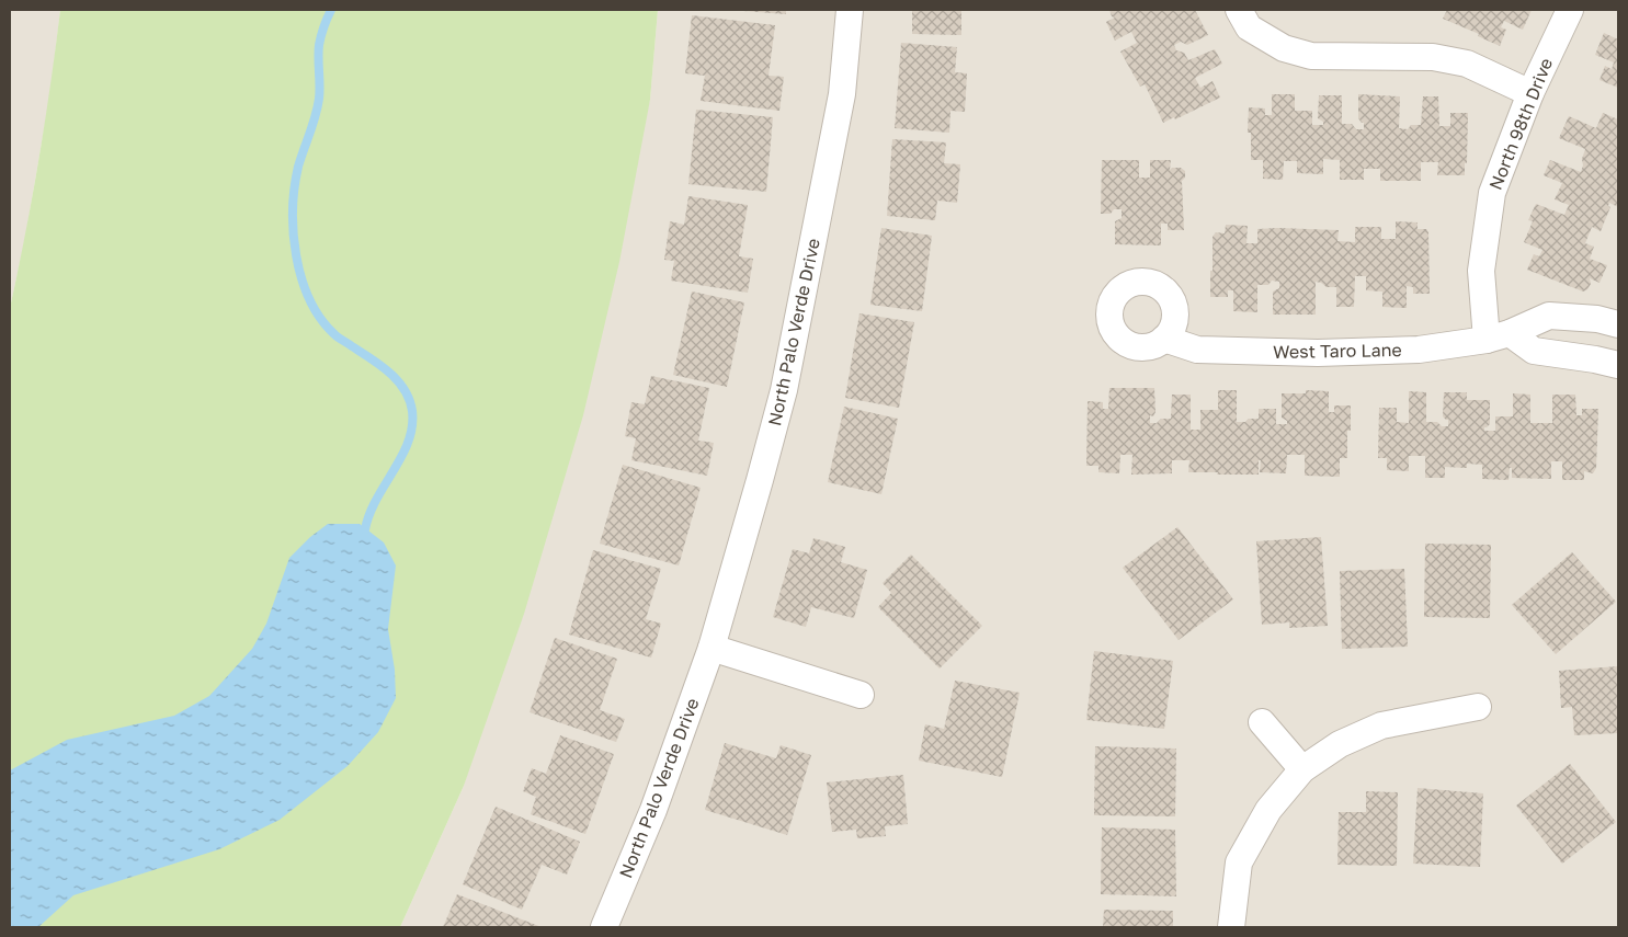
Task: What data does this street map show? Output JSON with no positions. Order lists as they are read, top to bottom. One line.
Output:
{"streets":{"street":["North 98th Drive","North Palo Verde Drive","West Taro Lane"]},"crossings":[["North 98th Drive","West Taro Lane"]]}
